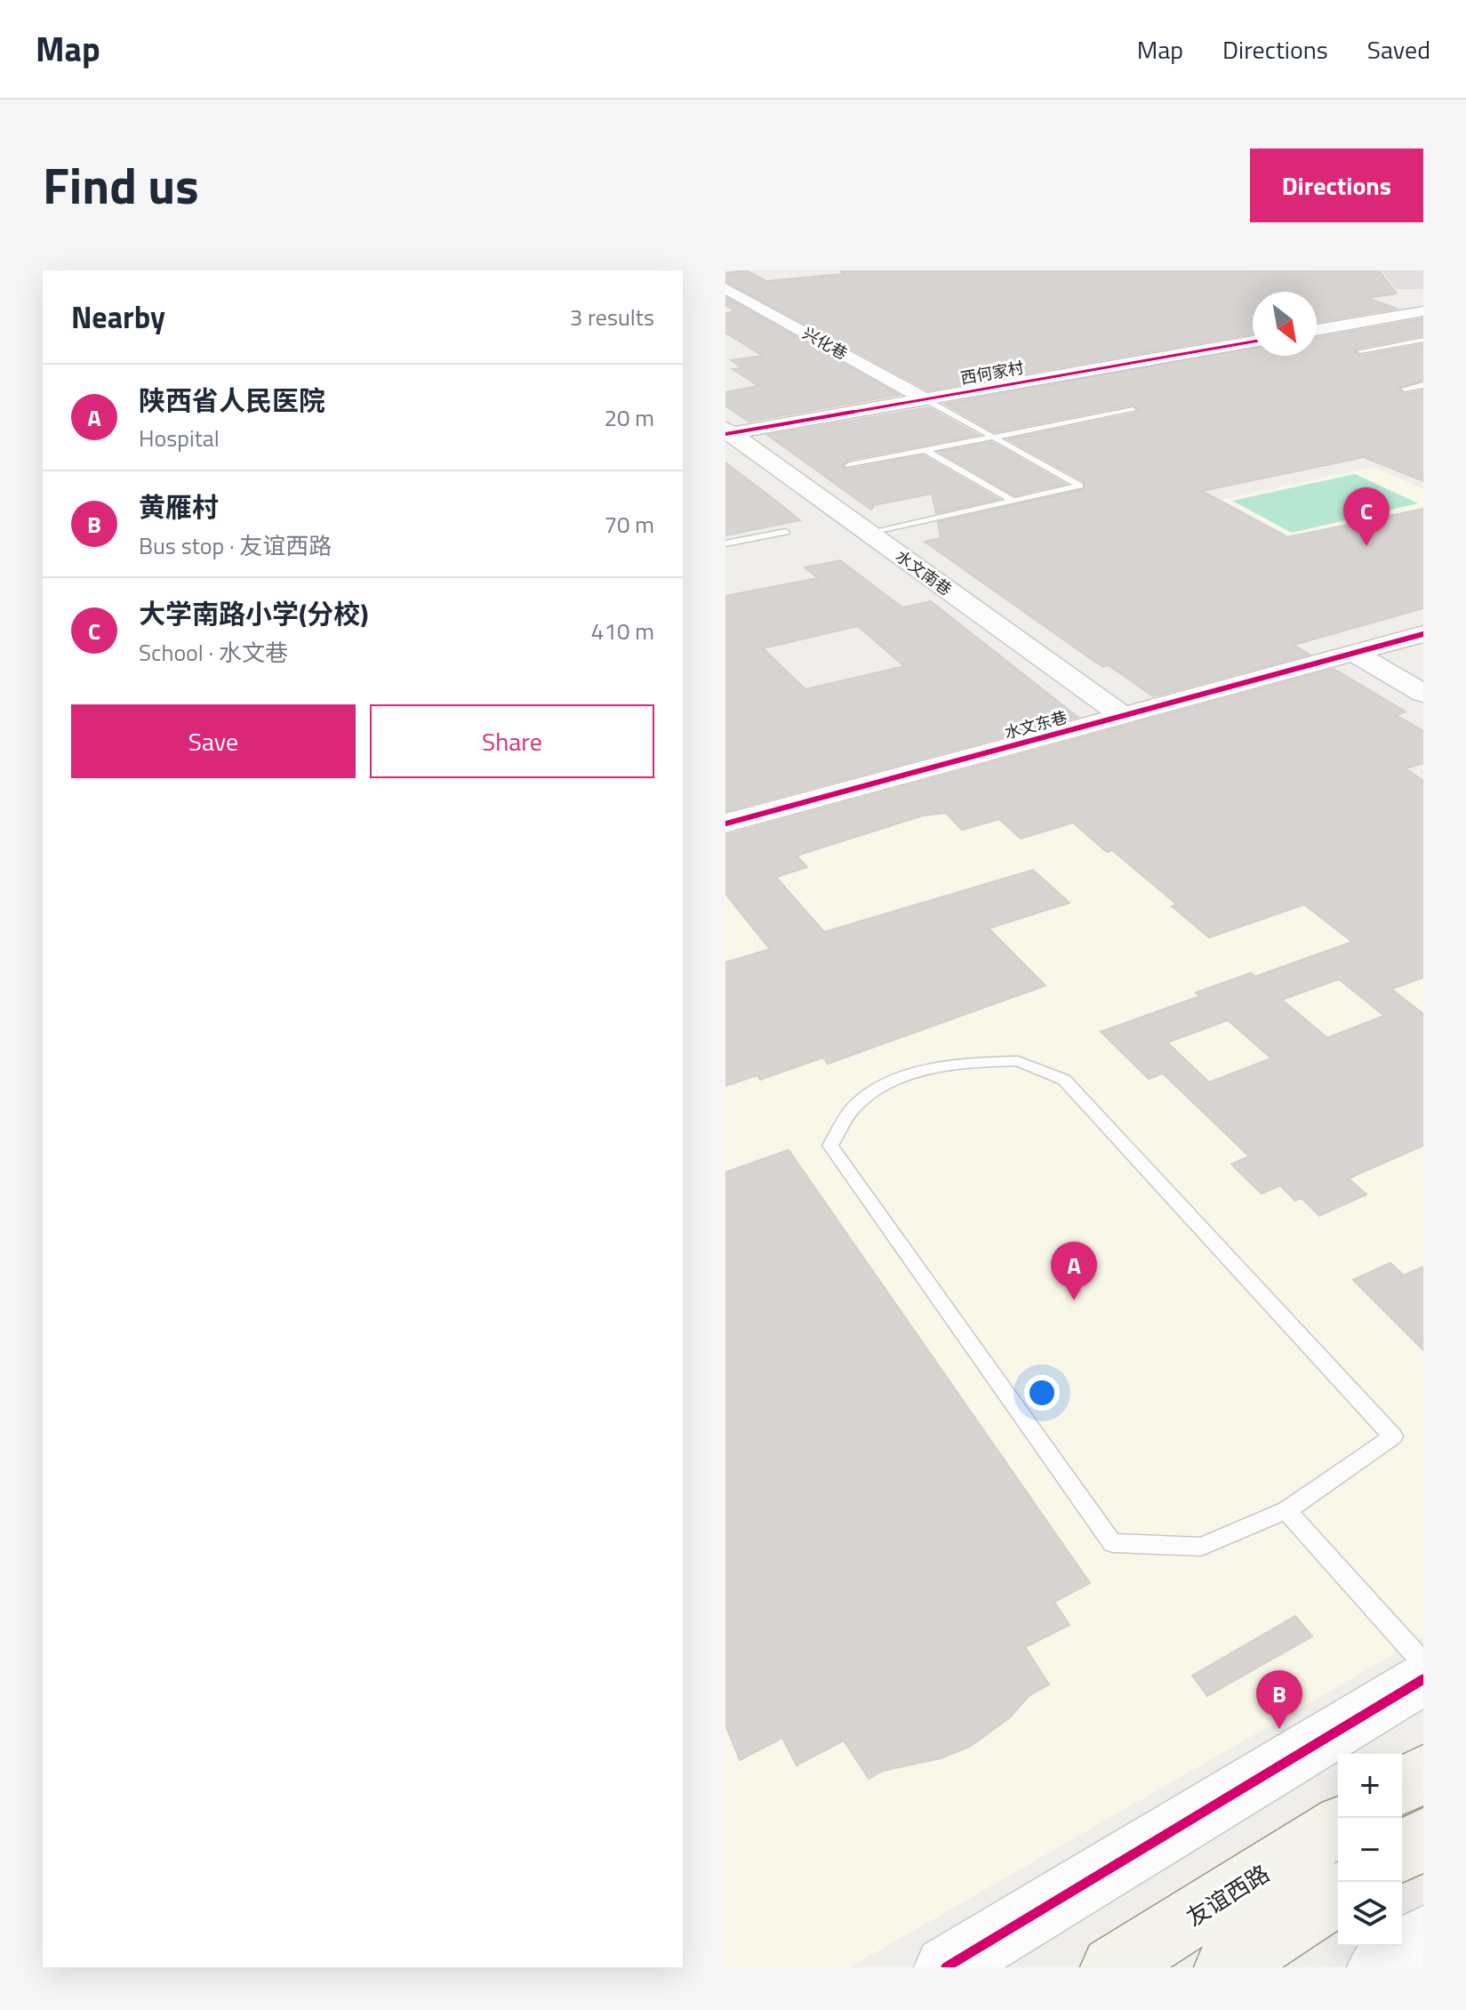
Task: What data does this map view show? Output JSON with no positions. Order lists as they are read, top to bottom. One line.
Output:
{"streets":{"main road":["友谊西路"],"street":["兴化巷","西何家村","水文南巷","水文东巷"]},"crossings":[["兴化巷","西何家村"],["西何家村","水文南巷"],["水文南巷","水文东巷"]],"north":"bottom right","page":{"header":"Map","nav":["Map","Directions","Saved"],"title":"Find us","buttons":["Directions",["Save","Share"]],"heading":["Nearby","3 results"],"list":[{"mark":"A","name":"陕西省人民医院","note":"Hospital","value":"20 m"},{"mark":"B","name":"黄雁村","note":"Bus stop · 友谊西路","value":"70 m"},{"mark":"C","name":"大学南路小学(分校)","note":"School · 水文巷","value":"410 m"}],"pins":["C","A","B"],"map_buttons":["+","−"]}}
